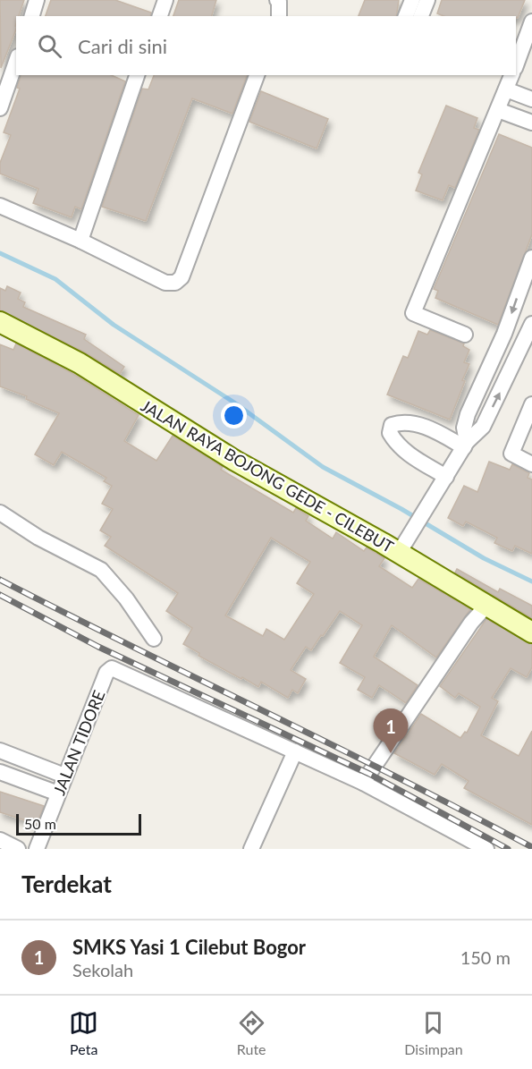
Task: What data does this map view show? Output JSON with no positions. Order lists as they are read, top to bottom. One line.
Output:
{"streets":{"main road":["JALAN RAYA BOJONG GEDE - CILEBUT"],"street":["JALAN TIDORE"]},"scale_bar":"50 m","page":{"search":"Cari di sini","pins":"1","scale":"50 m","heading":"Terdekat","list":[{"mark":"1","name":"SMKS Yasi 1 Cilebut Bogor","note":"Sekolah","value":"150 m"}],"nav":["Peta","Rute","Disimpan"]}}
